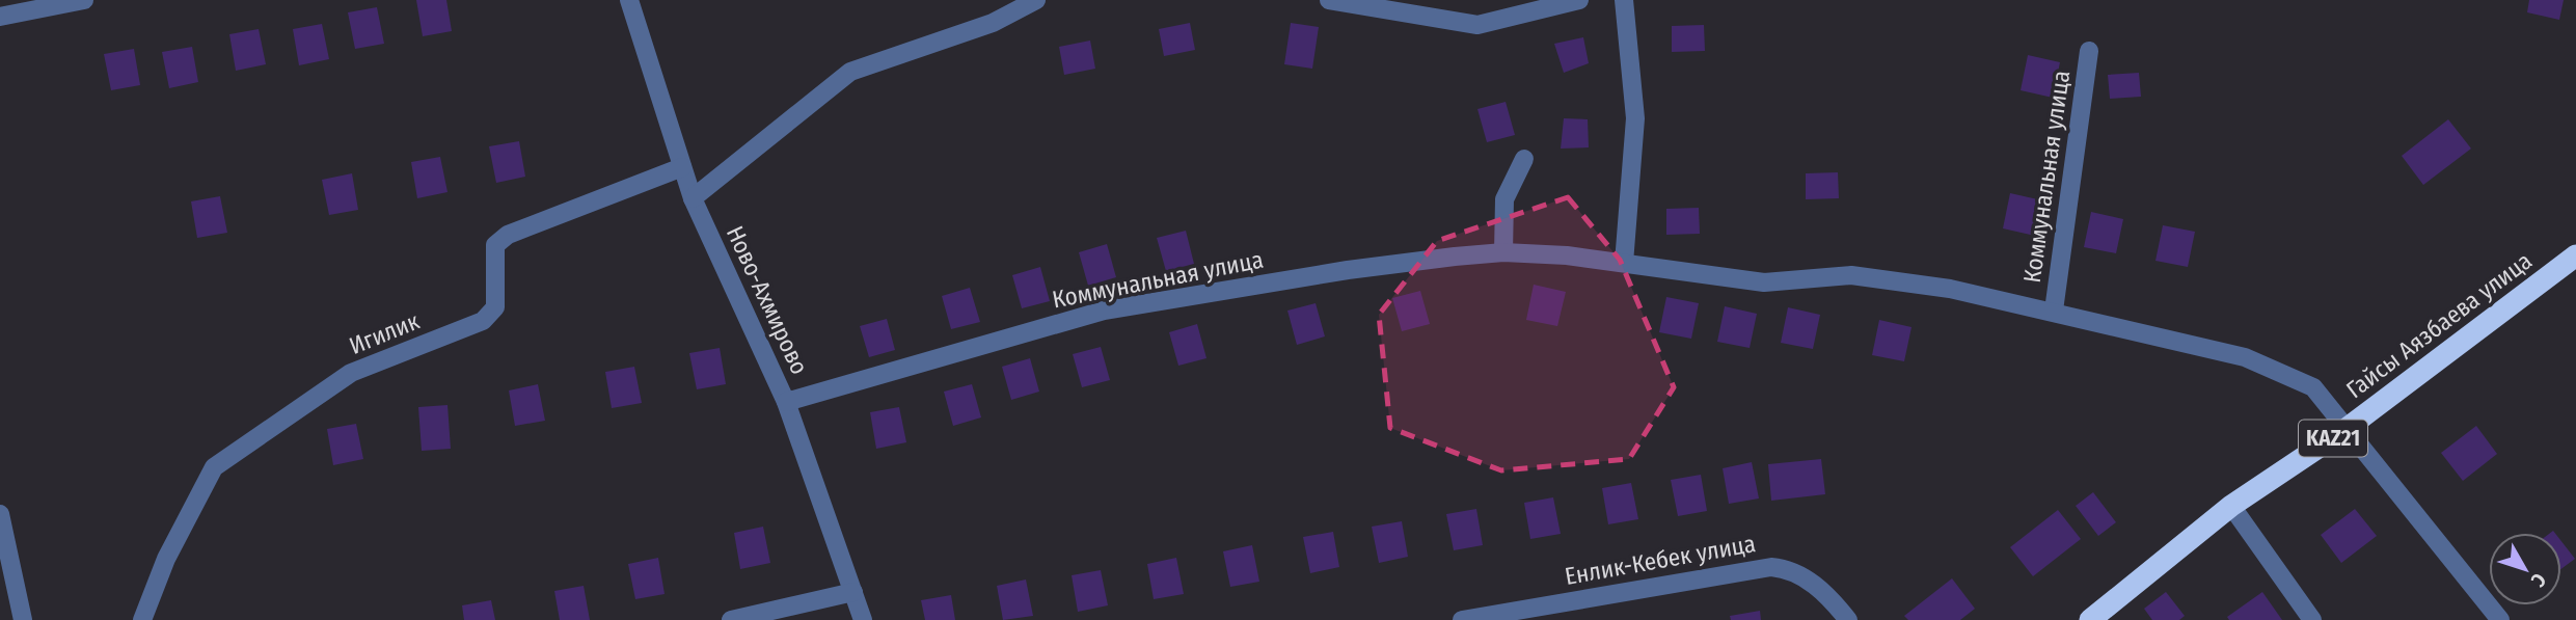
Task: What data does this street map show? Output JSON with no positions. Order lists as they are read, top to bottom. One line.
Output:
{"streets":{"highway":["Гайсы Аязбаева улица","KAZ21"],"street":["Коммунальная улица","Ново-Ахмирово","Игилик","Енлик-Кебек улица"]},"crossings":[["Коммунальная улица","Ново-Ахмирово"],["Коммунальная улица","Гайсы Аязбаева улица"],["Ново-Ахмирово","Игилик"]],"north":"bottom right"}
